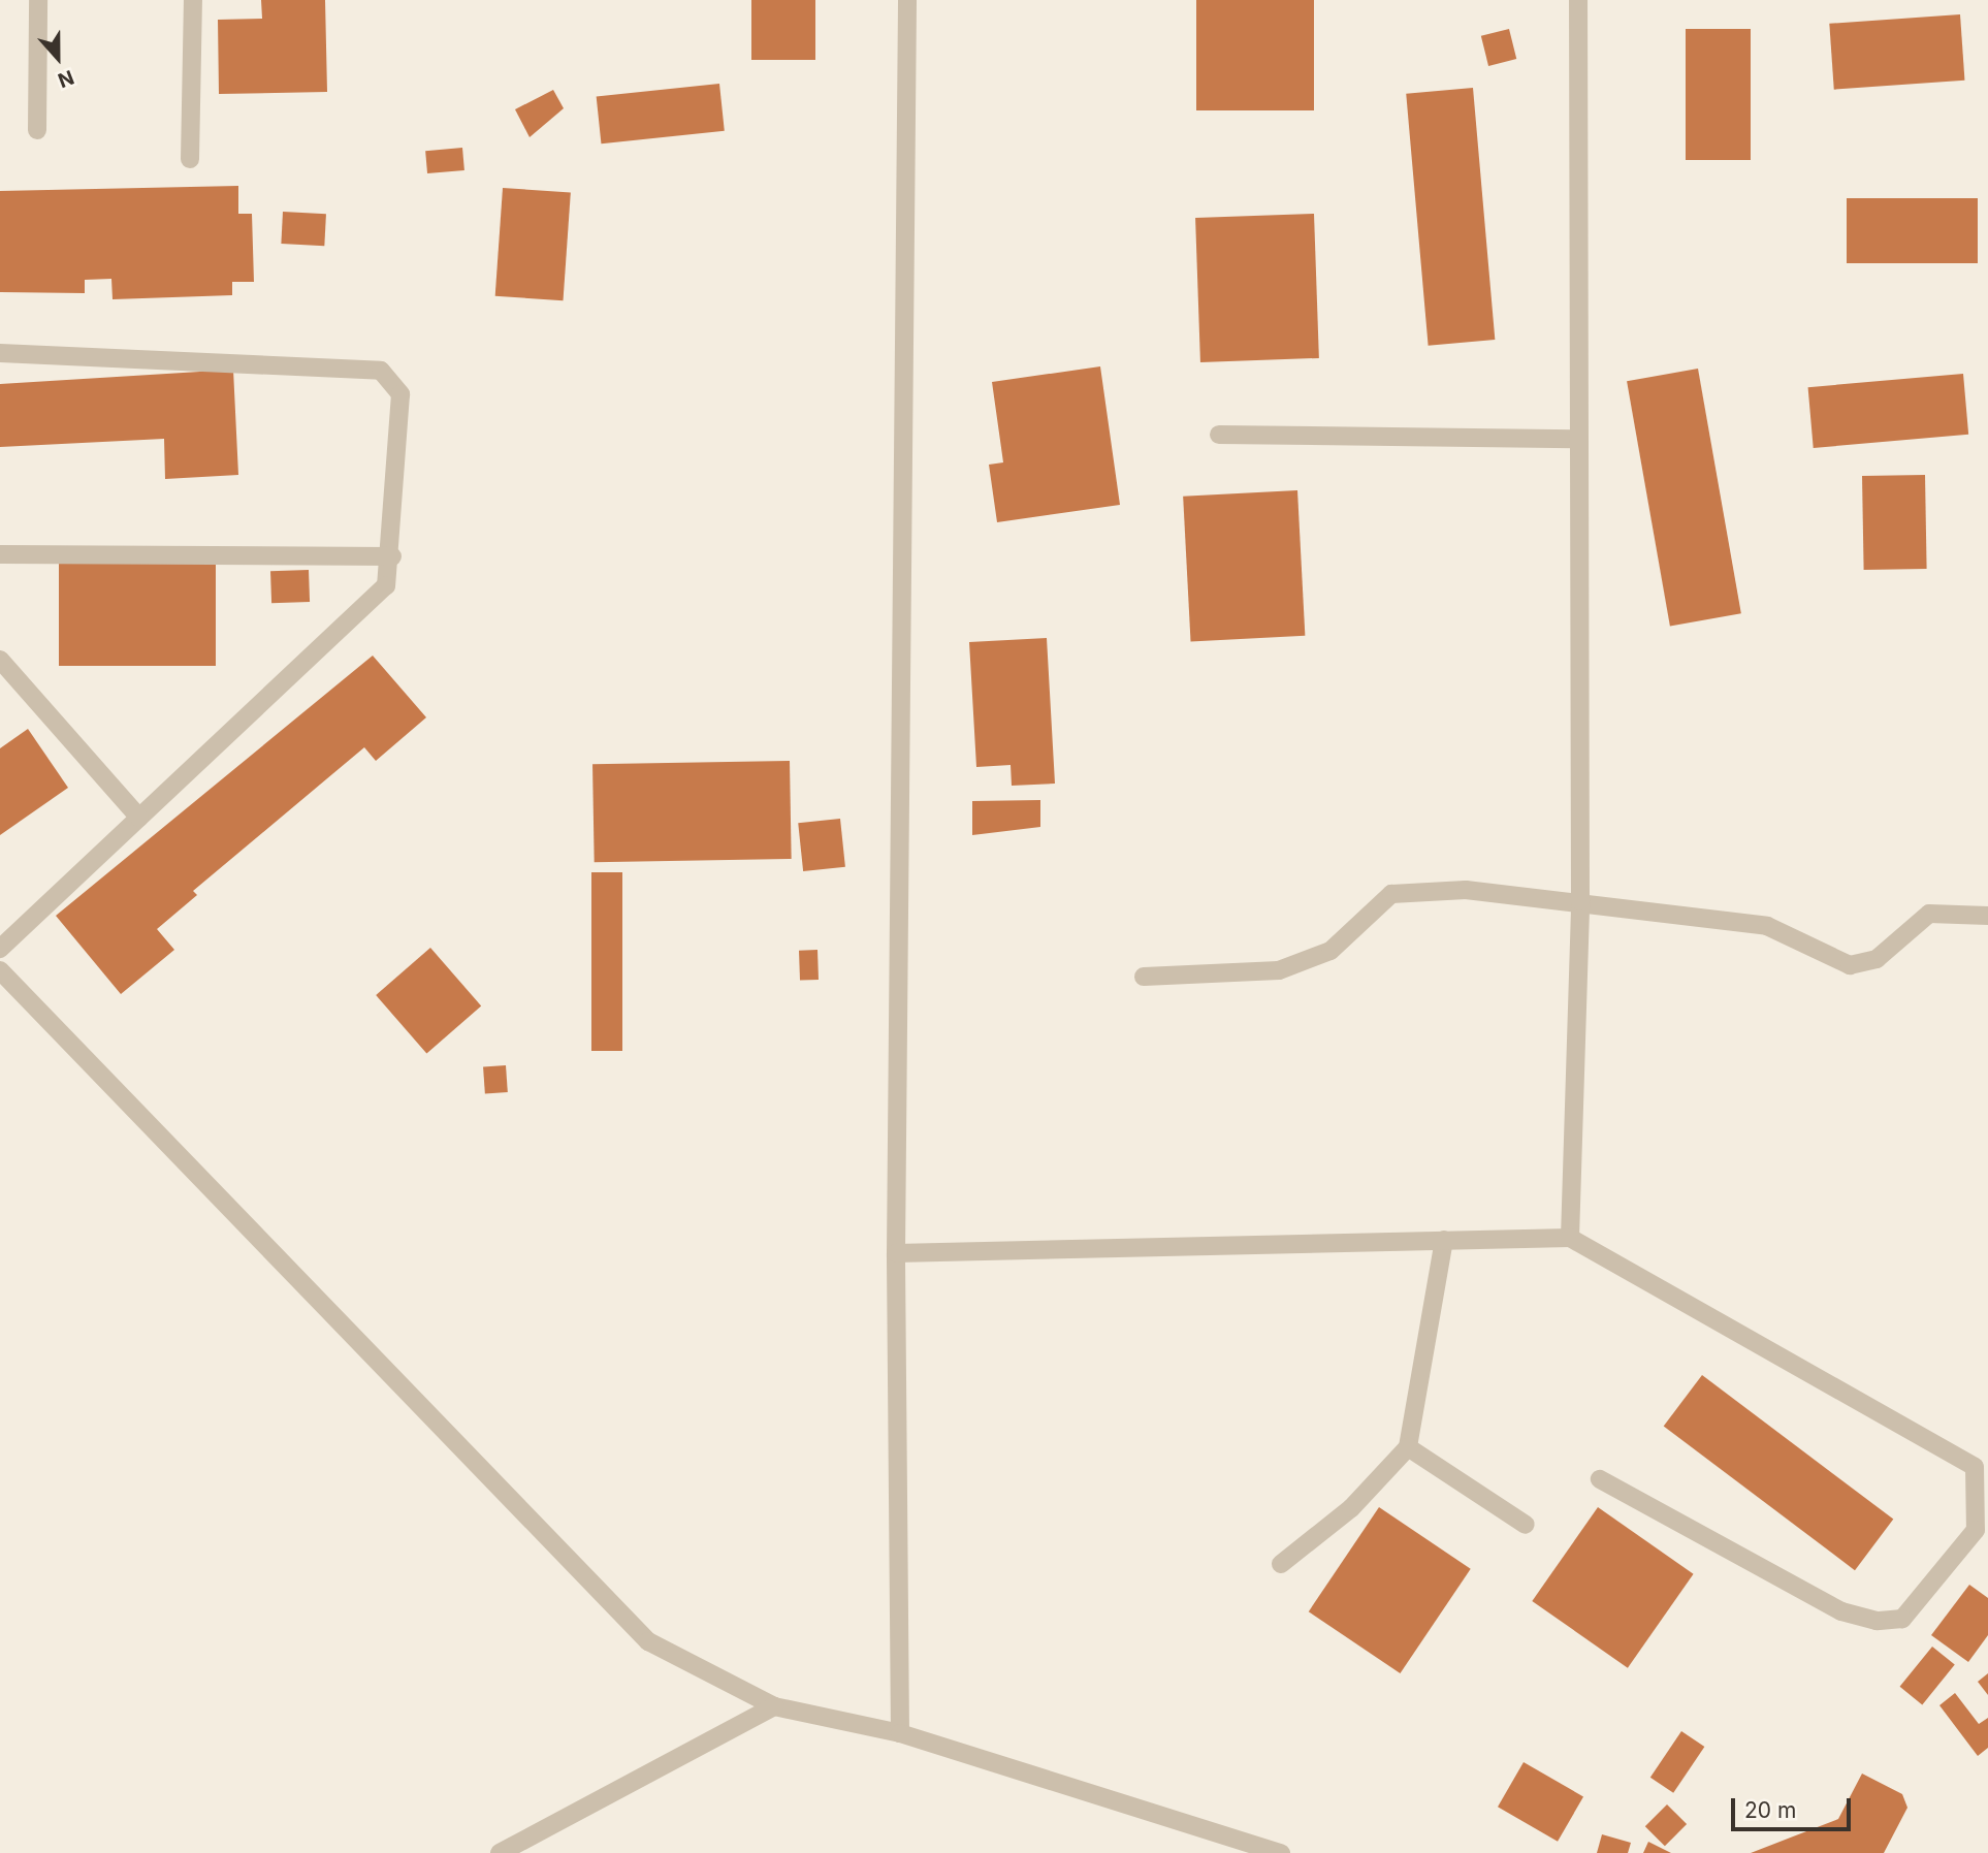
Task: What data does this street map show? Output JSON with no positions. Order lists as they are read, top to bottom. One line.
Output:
{"scale_bar":"20 m","north":"bottom"}
